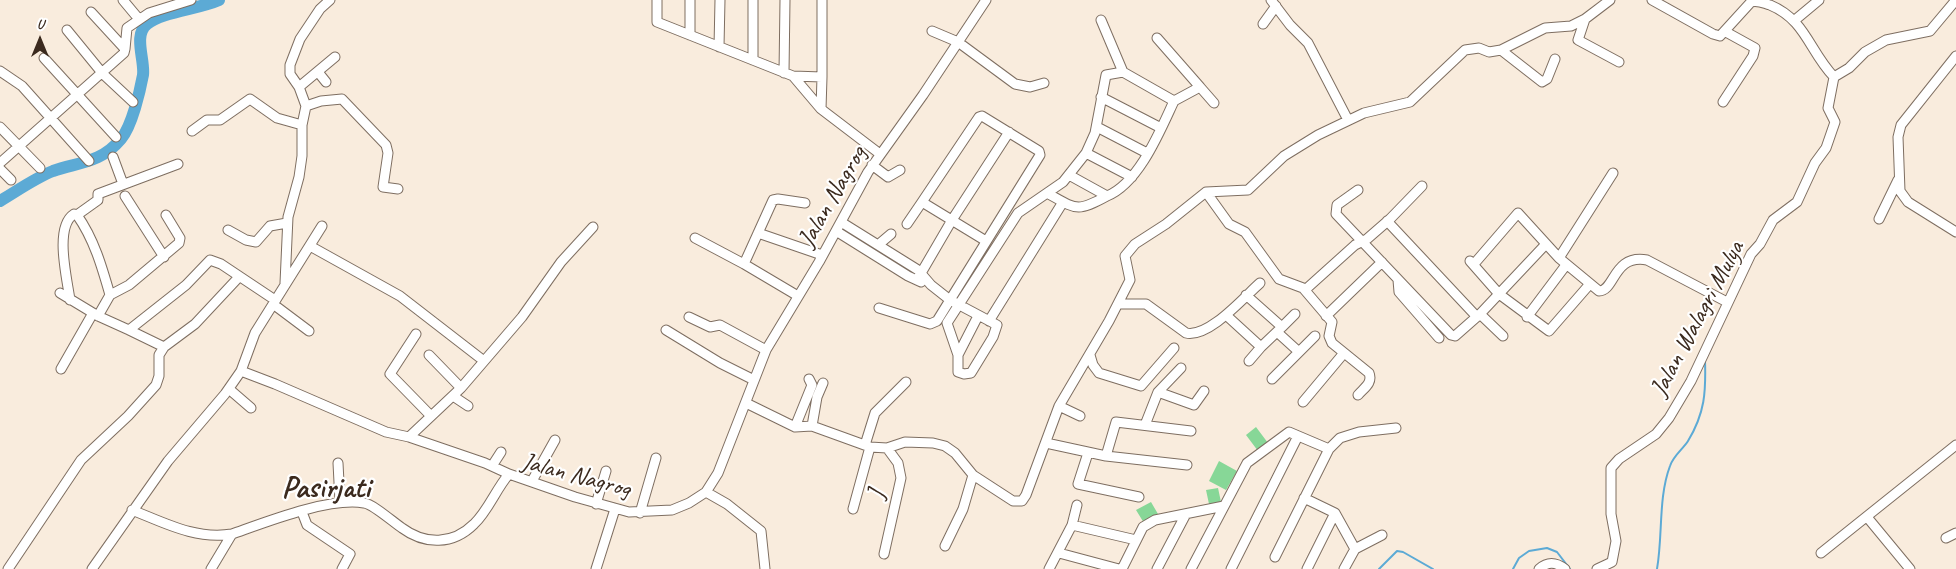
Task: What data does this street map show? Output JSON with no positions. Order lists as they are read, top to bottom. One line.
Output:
{"streets":{"street":["Jalan Nagrog","Jalan Walagri Mulya","J"]},"districts":["Pasirjati"],"north":"top"}
